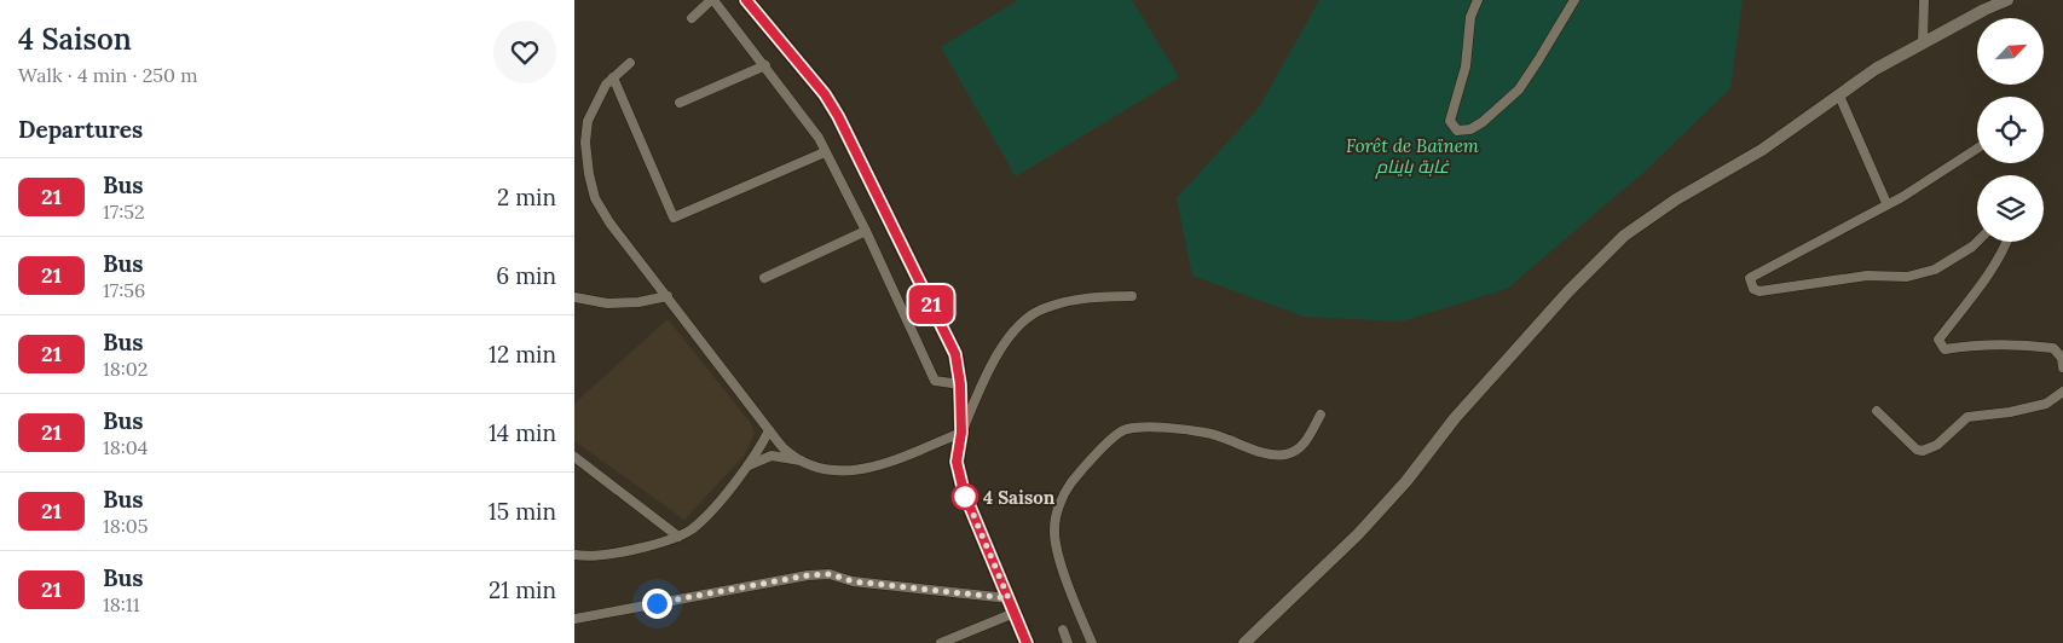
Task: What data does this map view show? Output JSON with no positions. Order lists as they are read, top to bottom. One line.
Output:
{"parks":["Forêt de Baïnem غابة باينام"],"places":["4 Saison"],"lines":["bus line 21"],"north":"top right","page":{"heading":[["4 Saison","Walk · 4 min · 250 m"],"Departures"],"on_map":"21","list":[{"mark":"21","name":"Bus","note":"17:52","value":"2 min"},{"mark":"21","name":"Bus","note":"17:56","value":"6 min"},{"mark":"21","name":"Bus","note":"18:02","value":"12 min"},{"mark":"21","name":"Bus","note":"18:04","value":"14 min"},{"mark":"21","name":"Bus","note":"18:05","value":"15 min"},{"mark":"21","name":"Bus","note":"18:11","value":"21 min"}]}}
